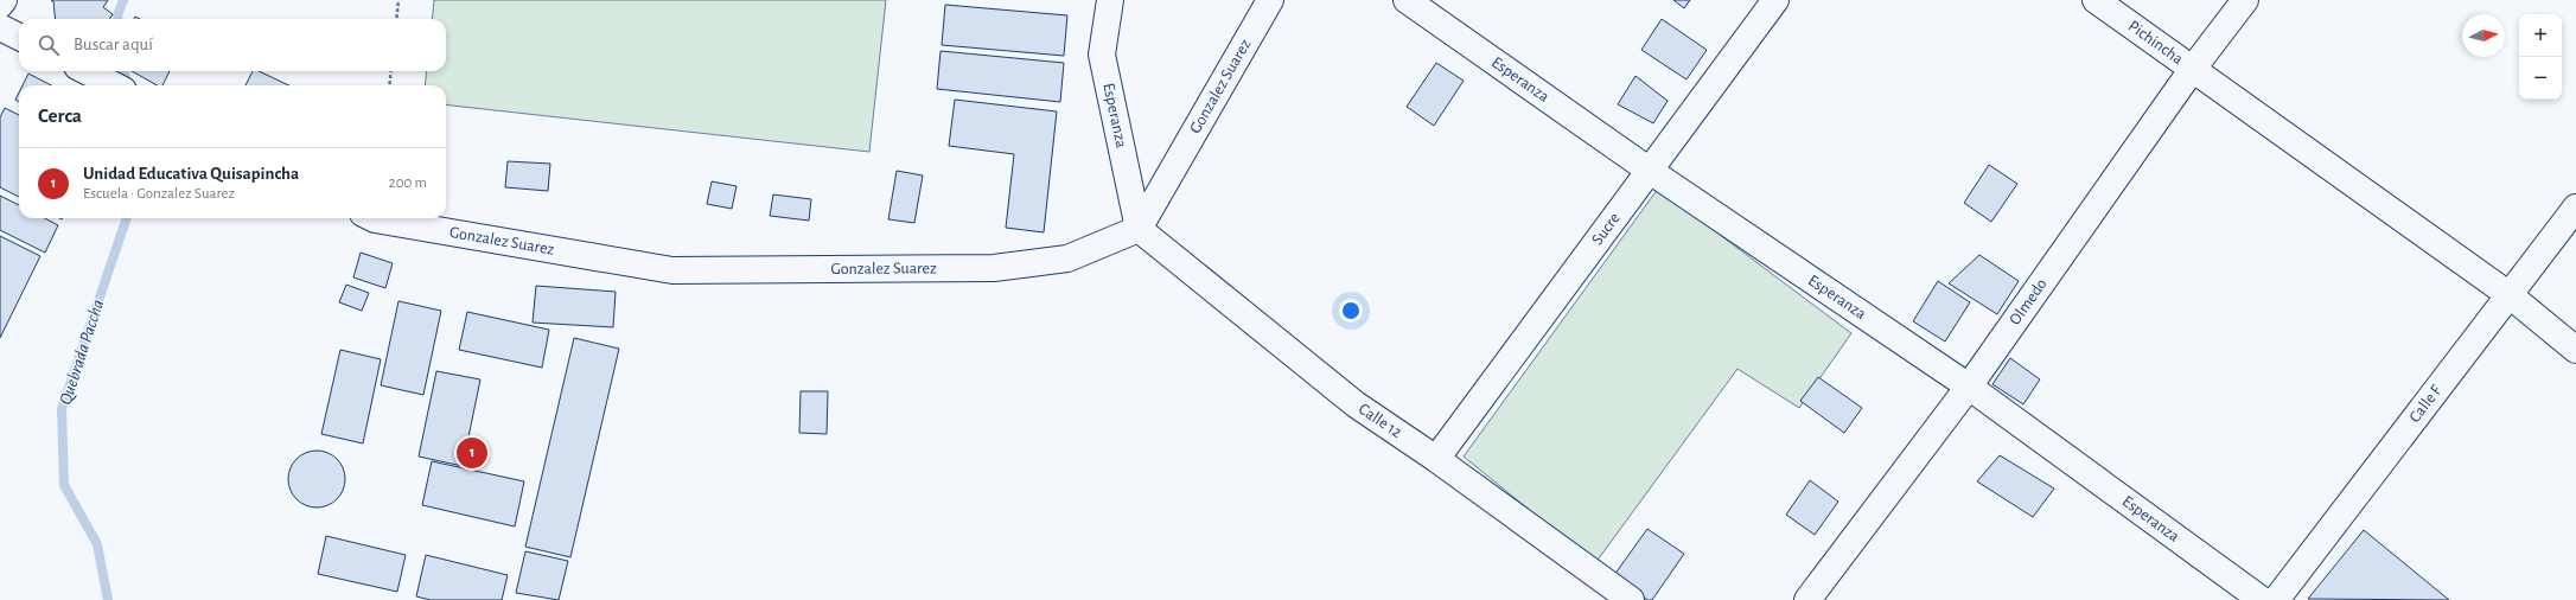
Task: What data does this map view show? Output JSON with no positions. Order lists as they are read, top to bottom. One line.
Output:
{"streets":{"street":["Pichincha","Esperanza","Gonzalez Suarez","Sucre","Olmedo","Calle F","Calle 12"]},"crossings":[["Pichincha","Olmedo"],["Pichincha","Calle F"],["Esperanza","Gonzalez Suarez"],["Esperanza","Sucre"],["Esperanza","Olmedo"],["Esperanza","Calle 12"],["Gonzalez Suarez","Calle 12"],["Sucre","Calle 12"]],"water":["Quebrada Paccha"],"north":"right","page":{"map_buttons":["+","−"],"search":"Buscar aquí","heading":"Cerca","list":[{"mark":"1","name":"Unidad Educativa Quisapincha","note":"Escuela · Gonzalez Suarez","value":"200 m"}],"pins":"1"}}
